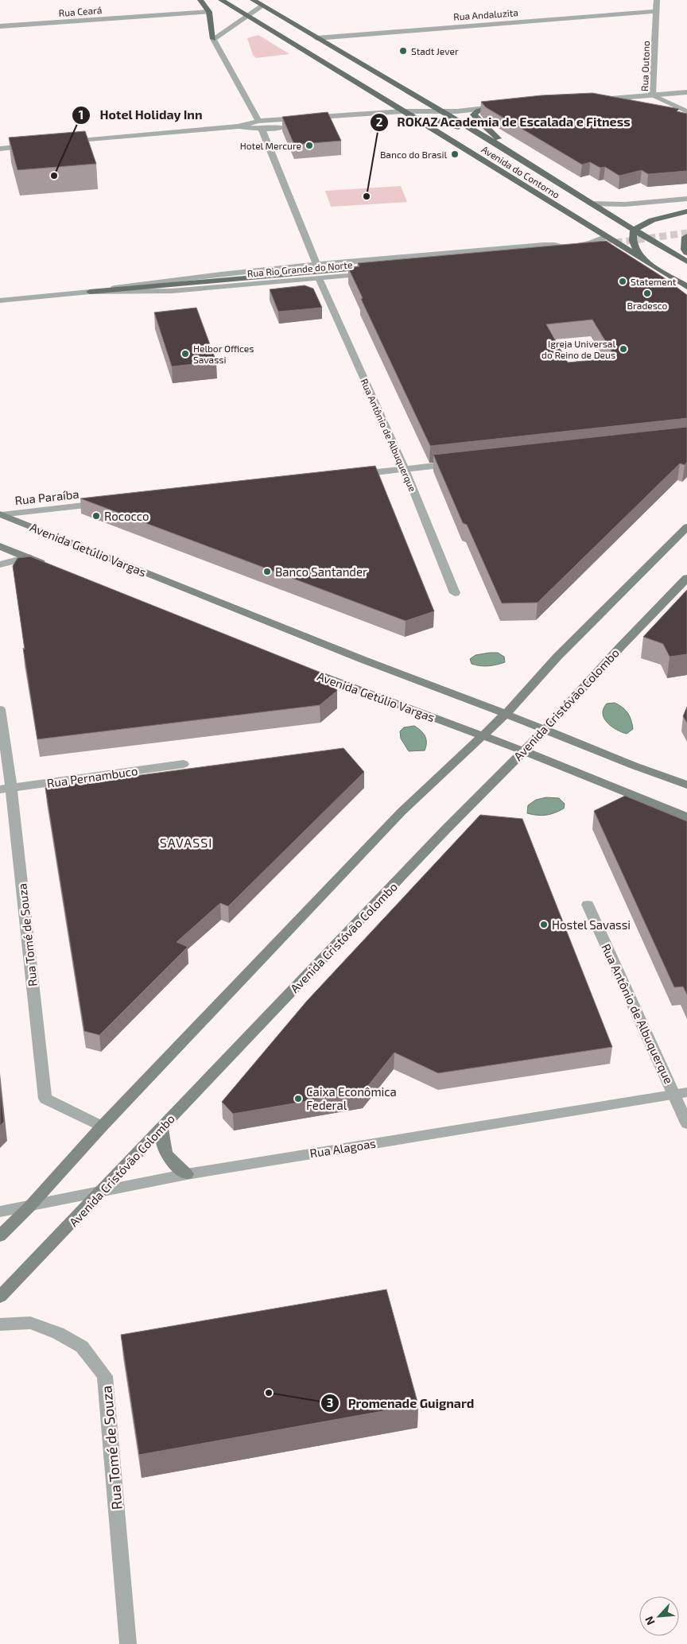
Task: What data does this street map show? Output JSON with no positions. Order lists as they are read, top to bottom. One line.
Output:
{"streets":{"main road":["Avenida do Contorno","Avenida Getúlio Vargas","Avenida Cristóvão Colombo"],"street":["Rua Ceará","Rua Andaluzita","Rua Outono","Rua Rio Grande do Norte","Rua Antônio de Albuquerque","Rua Paraíba","Rua Pernambuco","Rua Tomé de Souza","Rua Alagoas"]},"crossings":[["Rua Andaluzita","Rua Outono"],["Rua Andaluzita","Avenida do Contorno"],["Avenida do Contorno","Rua Rio Grande do Norte"],["Rua Rio Grande do Norte","Rua Antônio de Albuquerque"],["Rua Antônio de Albuquerque","Rua Alagoas"],["Rua Paraíba","Avenida Getúlio Vargas"],["Avenida Getúlio Vargas","Avenida Cristóvão Colombo"],["Avenida Cristóvão Colombo","Rua Alagoas"],["Rua Pernambuco","Rua Tomé de Souza"]],"districts":["SAVASSI"],"places":["Stadt Jever","Hotel Mercure","Banco do Brasil","Hotel Holiday Inn","ROKAZ Academia de Escalada e Fitness","Statement","Bradesco","Igreja Universal do Reino de Deus","Helbor Offices Savassi","Rococco","Banco Santander","Hostel Savassi","Caixa Econômica Federal","Promenade Guignard"],"north":"bottom left"}
